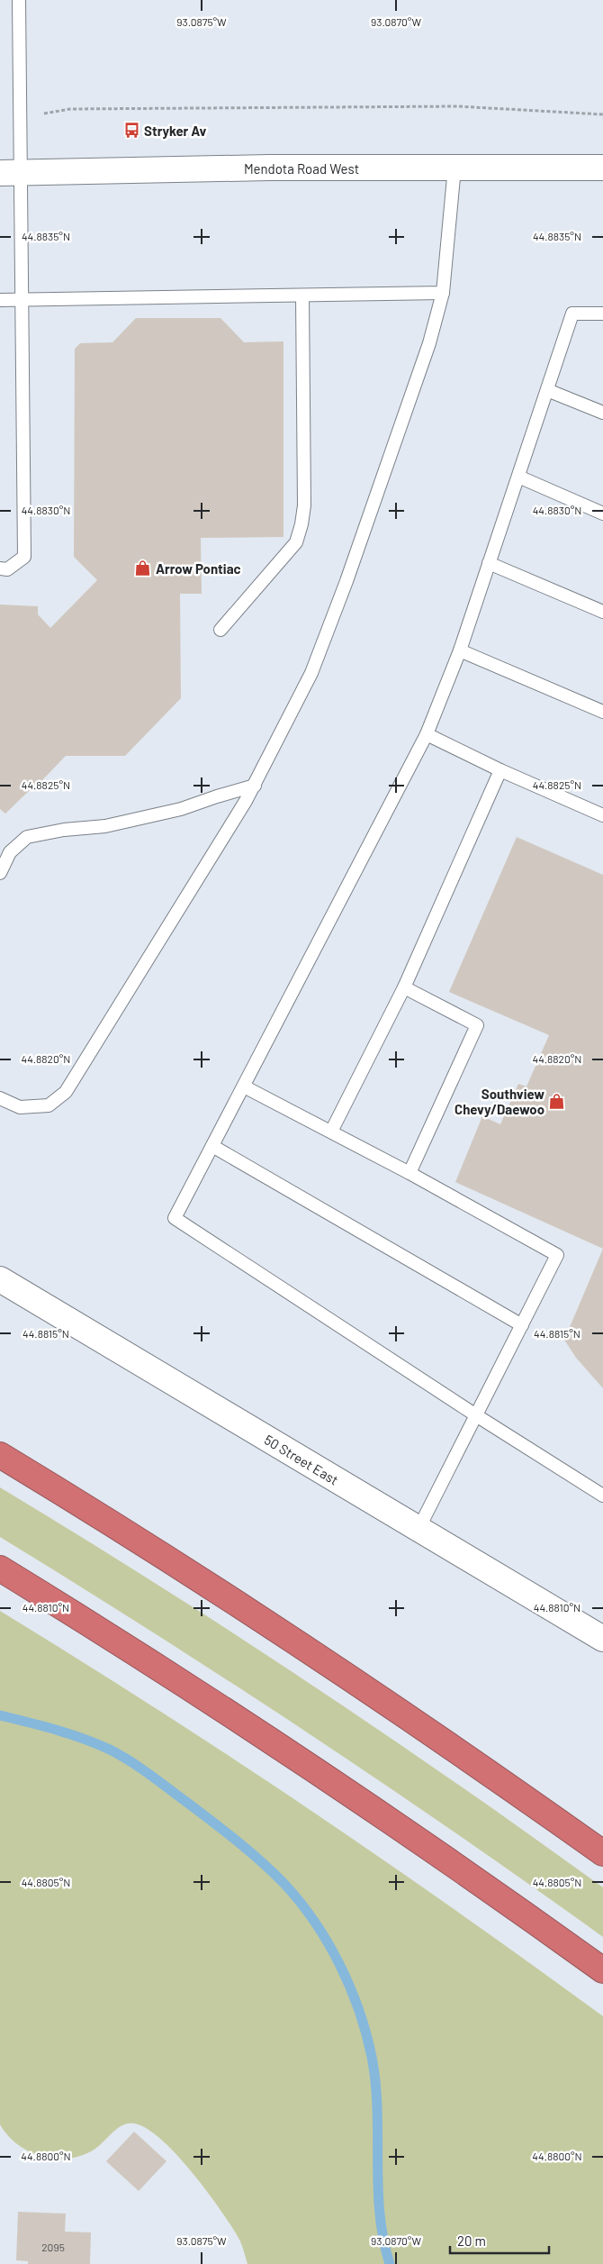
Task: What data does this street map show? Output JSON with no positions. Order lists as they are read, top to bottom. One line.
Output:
{"streets":{"street":["Mendota Road West","50 Street East"]},"places":{"bus stop":["Stryker Av"],"shop":["Arrow Pontiac","Southview Chevy/Daewoo"]},"house_numbers":["2095"],"scale_bar":"20 m","coordinates":["93.0875°W","93.0870°W","44.8835°N","44.8830°N","44.8825°N","44.8820°N","44.8815°N","44.8810°N","44.8805°N","44.8800°N"]}
